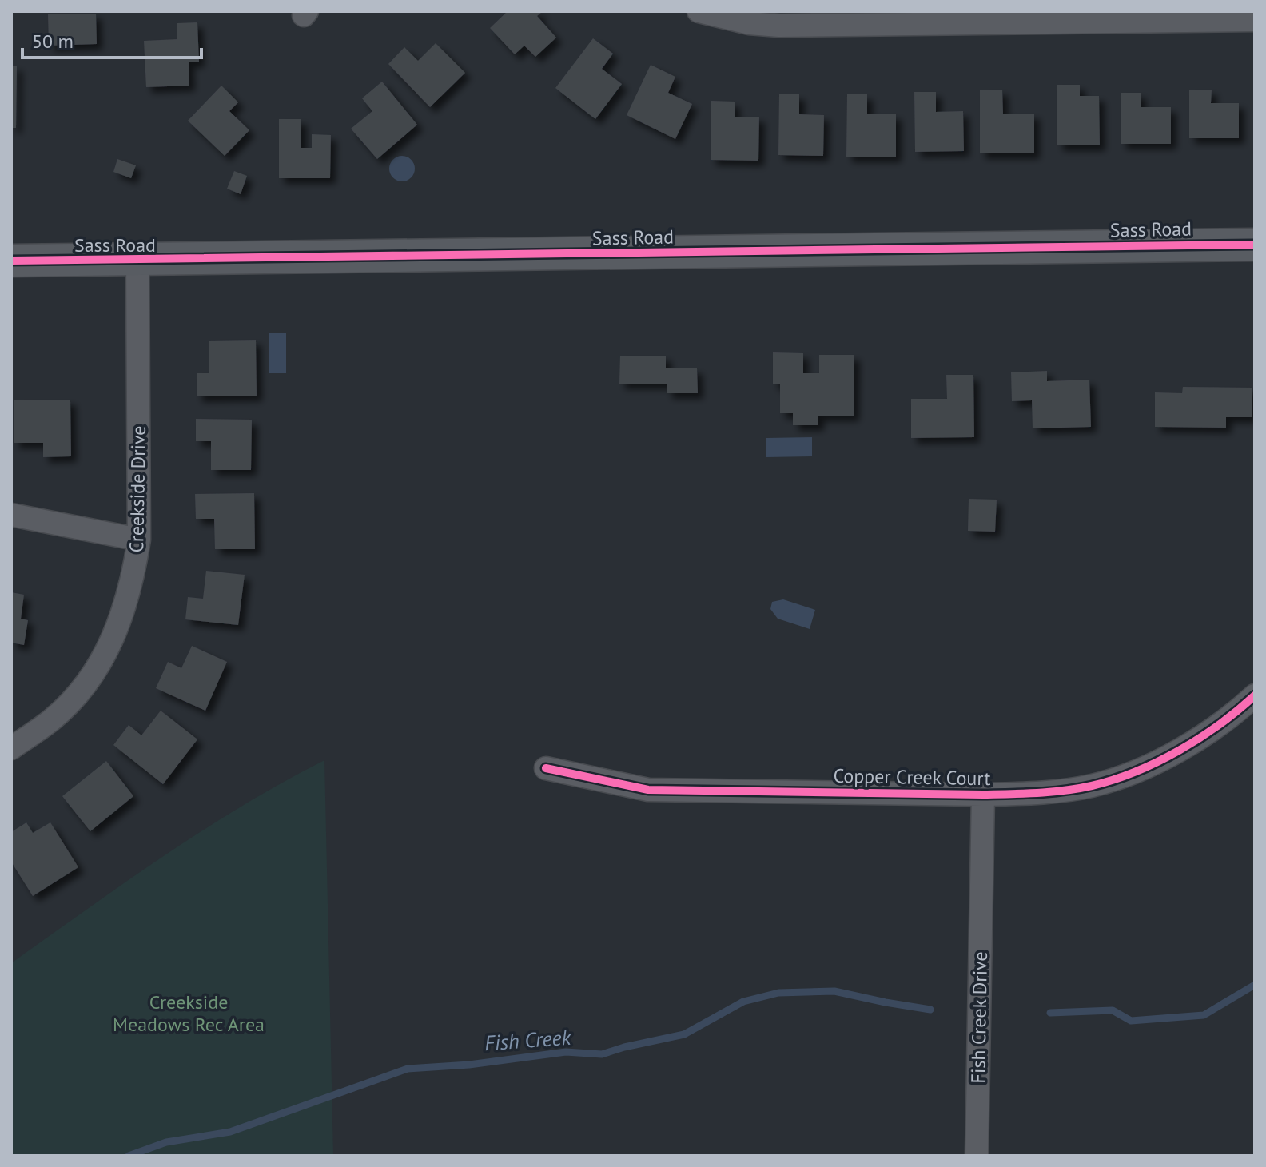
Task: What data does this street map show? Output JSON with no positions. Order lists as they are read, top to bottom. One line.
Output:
{"streets":{"street":["Sass Road","Creekside Drive","Copper Creek Court","Fish Creek Drive"]},"crossings":[["Sass Road","Creekside Drive"],["Copper Creek Court","Fish Creek Drive"]],"water":["Fish Creek"],"parks":["Creekside Meadows Rec Area"],"scale_bar":"50 m"}
